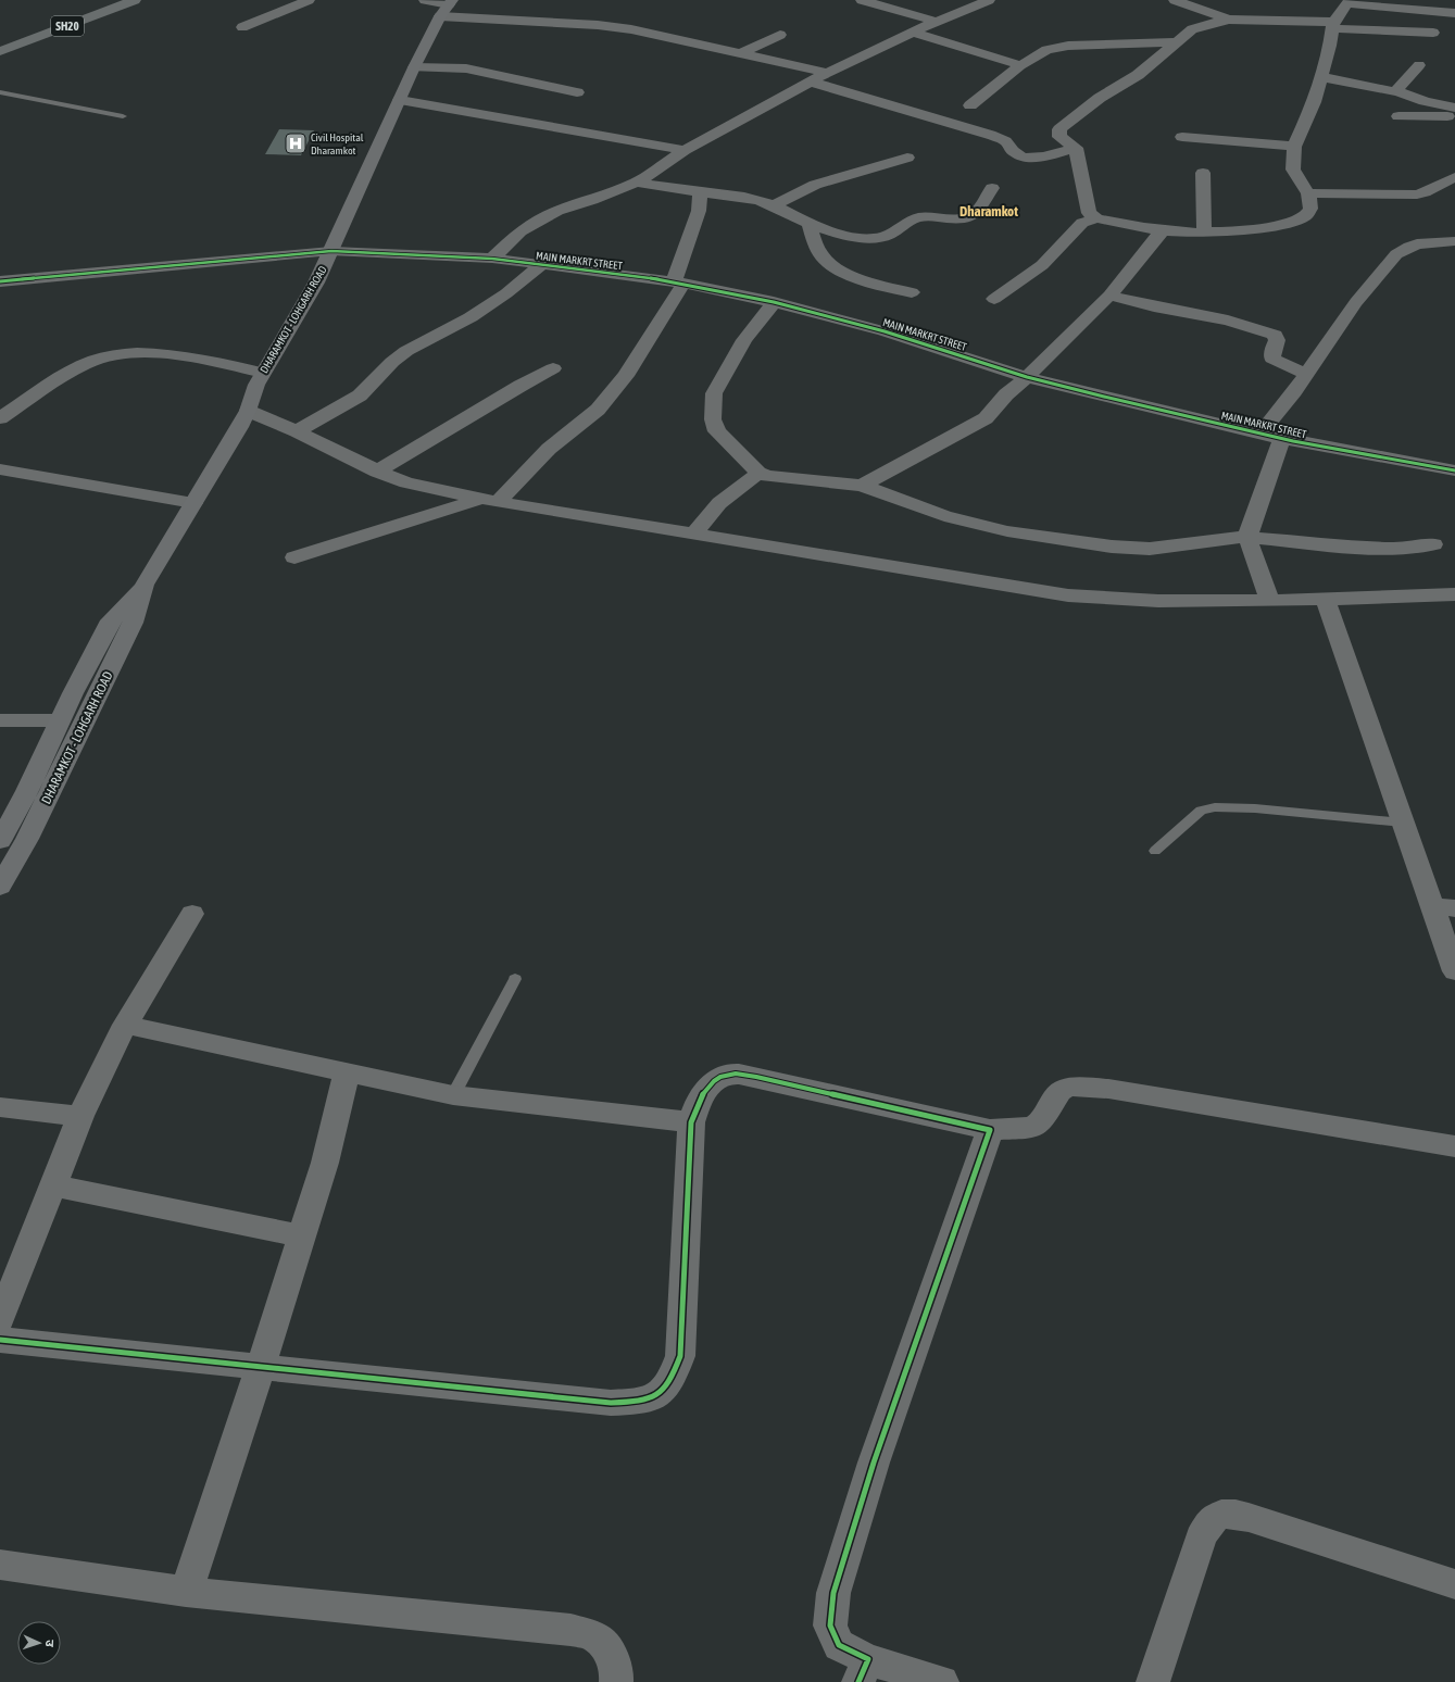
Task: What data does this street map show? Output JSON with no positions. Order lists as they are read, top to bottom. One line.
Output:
{"streets":{"main road":["SH20"],"street":["MAIN MARKRT STREET","DHARAMKOT - LOHGARH ROAD"]},"crossings":[["MAIN MARKRT STREET","DHARAMKOT - LOHGARH ROAD"]],"districts":["Dharamkot"],"places":{"hospital":["Civil Hospital Dharamkot"]},"north":"right"}
